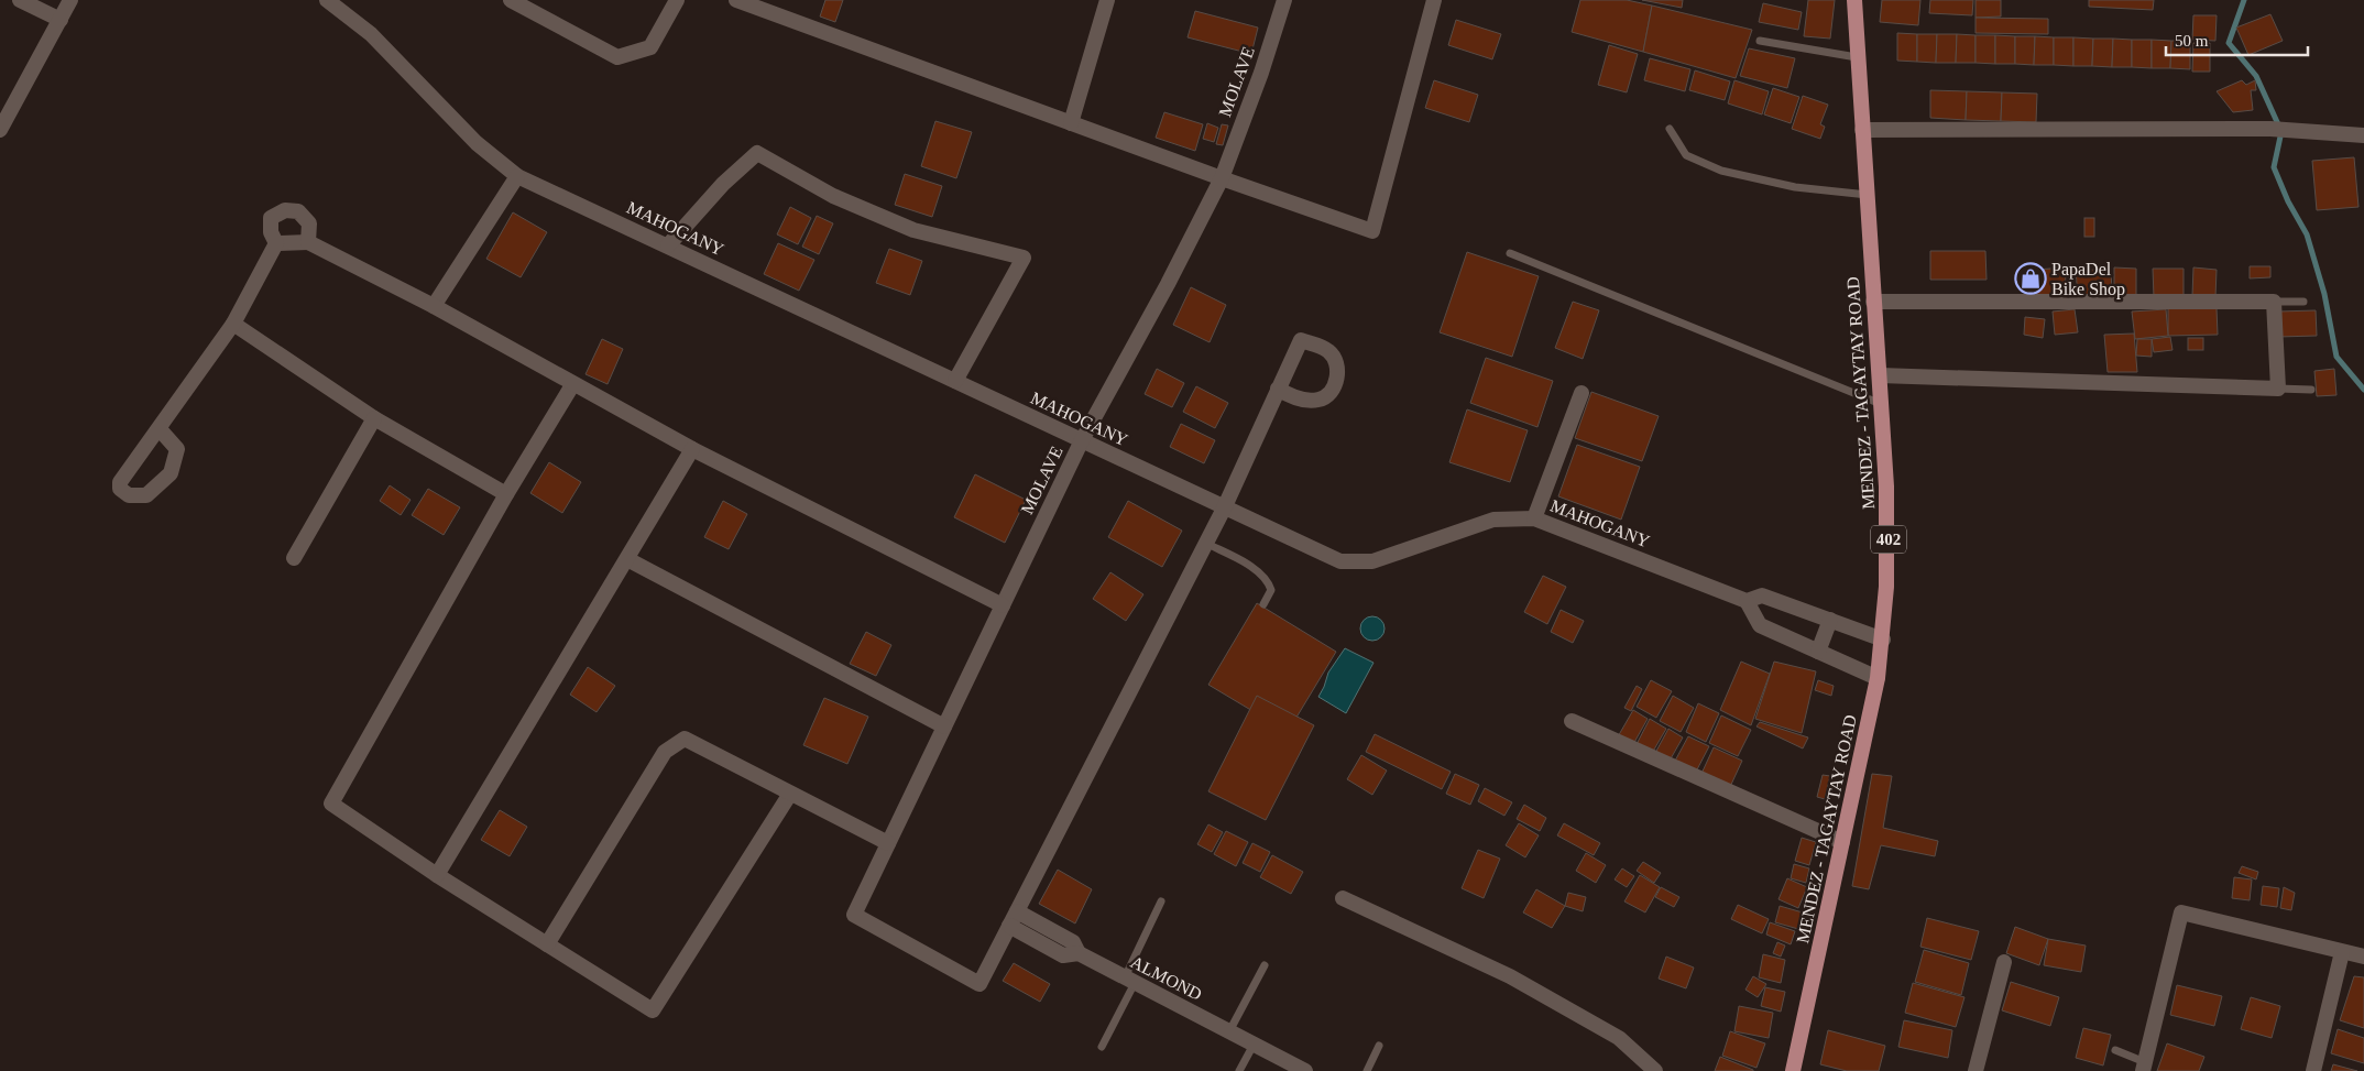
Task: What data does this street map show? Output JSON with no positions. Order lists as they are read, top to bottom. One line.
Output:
{"streets":{"main road":["MENDEZ - TAGAYTAY ROAD","402"],"street":["MOLAVE","MAHOGANY","ALMOND"]},"crossings":[["MOLAVE","MAHOGANY"],["MOLAVE","ALMOND"],["MAHOGANY","MENDEZ - TAGAYTAY ROAD"]],"places":{"shop":["PapaDel Bike Shop"]},"scale_bar":"50 m"}
